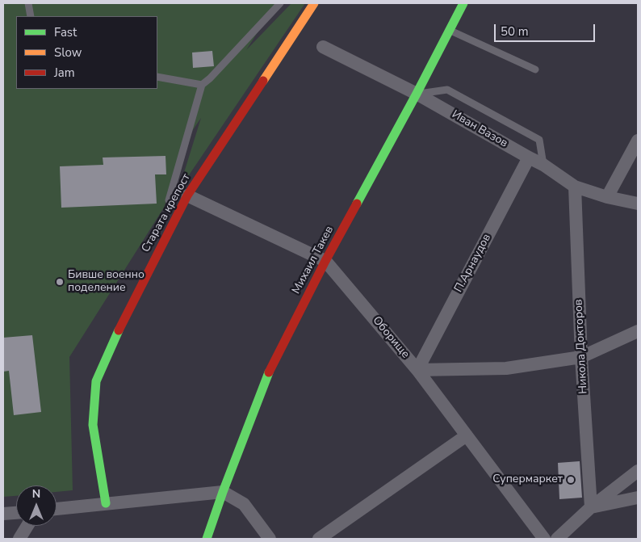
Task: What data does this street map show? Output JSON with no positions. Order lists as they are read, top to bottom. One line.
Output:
{"streets":{"main road":["Старата крепост","Михаил Такев"],"street":["Иван Вазов","П.Арнаудов","Оборище","Никола Докторов"]},"crossings":[["Иван Вазов","Михаил Такев"],["Иван Вазов","П.Арнаудов"],["Иван Вазов","Никола Докторов"],["Старата крепост","Оборище"],["Михаил Такев","Оборище"],["П.Арнаудов","Оборище"]],"places":["Бивше военно поделение","Супермаркет"],"legend":["Fast","Slow","Jam"],"scale_bar":"50 m","north":"top"}
